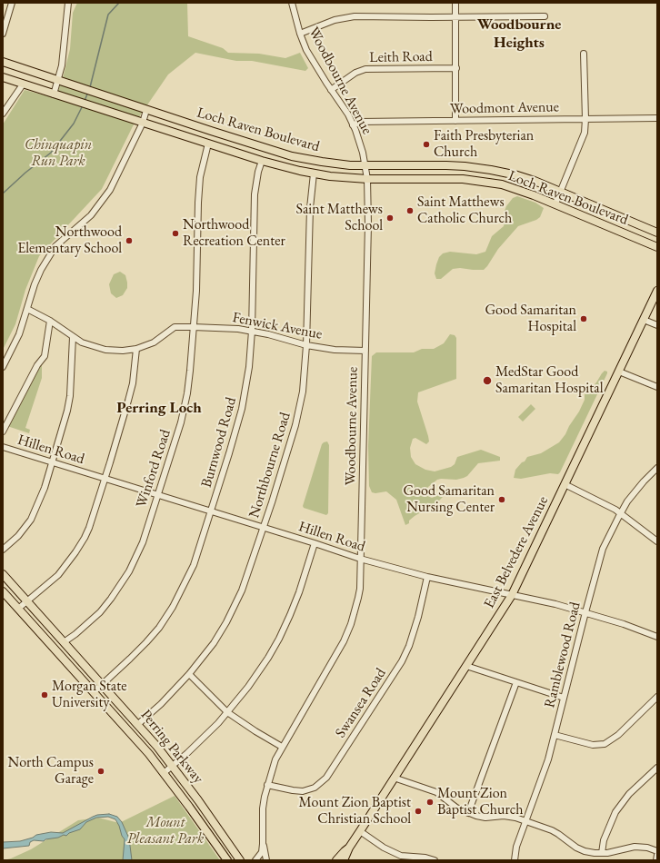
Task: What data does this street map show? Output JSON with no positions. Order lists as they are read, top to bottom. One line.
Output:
{"streets":{"main road":["Loch Raven Boulevard","East Belvedere Avenue","Perring Parkway"],"street":["Leith Road","Woodbourne Avenue","Woodmont Avenue","Fenwick Avenue","Burnwood Road","Hillen Road","Northbourne Road","Winford Road","Ramblewood Road","Swansea Road"]},"crossings":[["Leith Road","Woodbourne Avenue"],["Woodbourne Avenue","Woodmont Avenue"],["Woodbourne Avenue","Loch Raven Boulevard"],["Woodbourne Avenue","Fenwick Avenue"],["Woodbourne Avenue","Hillen Road"],["Woodbourne Avenue","Swansea Road"],["Loch Raven Boulevard","Burnwood Road"],["Loch Raven Boulevard","Northbourne Road"],["Loch Raven Boulevard","Winford Road"],["Fenwick Avenue","Burnwood Road"],["Fenwick Avenue","Northbourne Road"],["Fenwick Avenue","Winford Road"],["Burnwood Road","Hillen Road"],["Burnwood Road","Perring Parkway"],["Hillen Road","Northbourne Road"],["Hillen Road","Winford Road"],["Hillen Road","East Belvedere Avenue"],["Hillen Road","Ramblewood Road"],["Hillen Road","Swansea Road"],["Northbourne Road","Perring Parkway"],["Winford Road","Perring Parkway"]],"districts":["Woodbourne Heights","Perring Loch"],"parks":["Chinquapin Run Park","Mount Pleasant Park"],"places":["Faith Presbyterian Church","Saint Matthews Catholic Church","Saint Matthews School","Northwood Recreation Center","Northwood Elementary School","Good Samaritan Hospital","MedStar Good Samaritan Hospital","Good Samaritan Nursing Center","Morgan State University","North Campus Garage","Mount Zion Baptist Church","Mount Zion Baptist Christian School"]}
